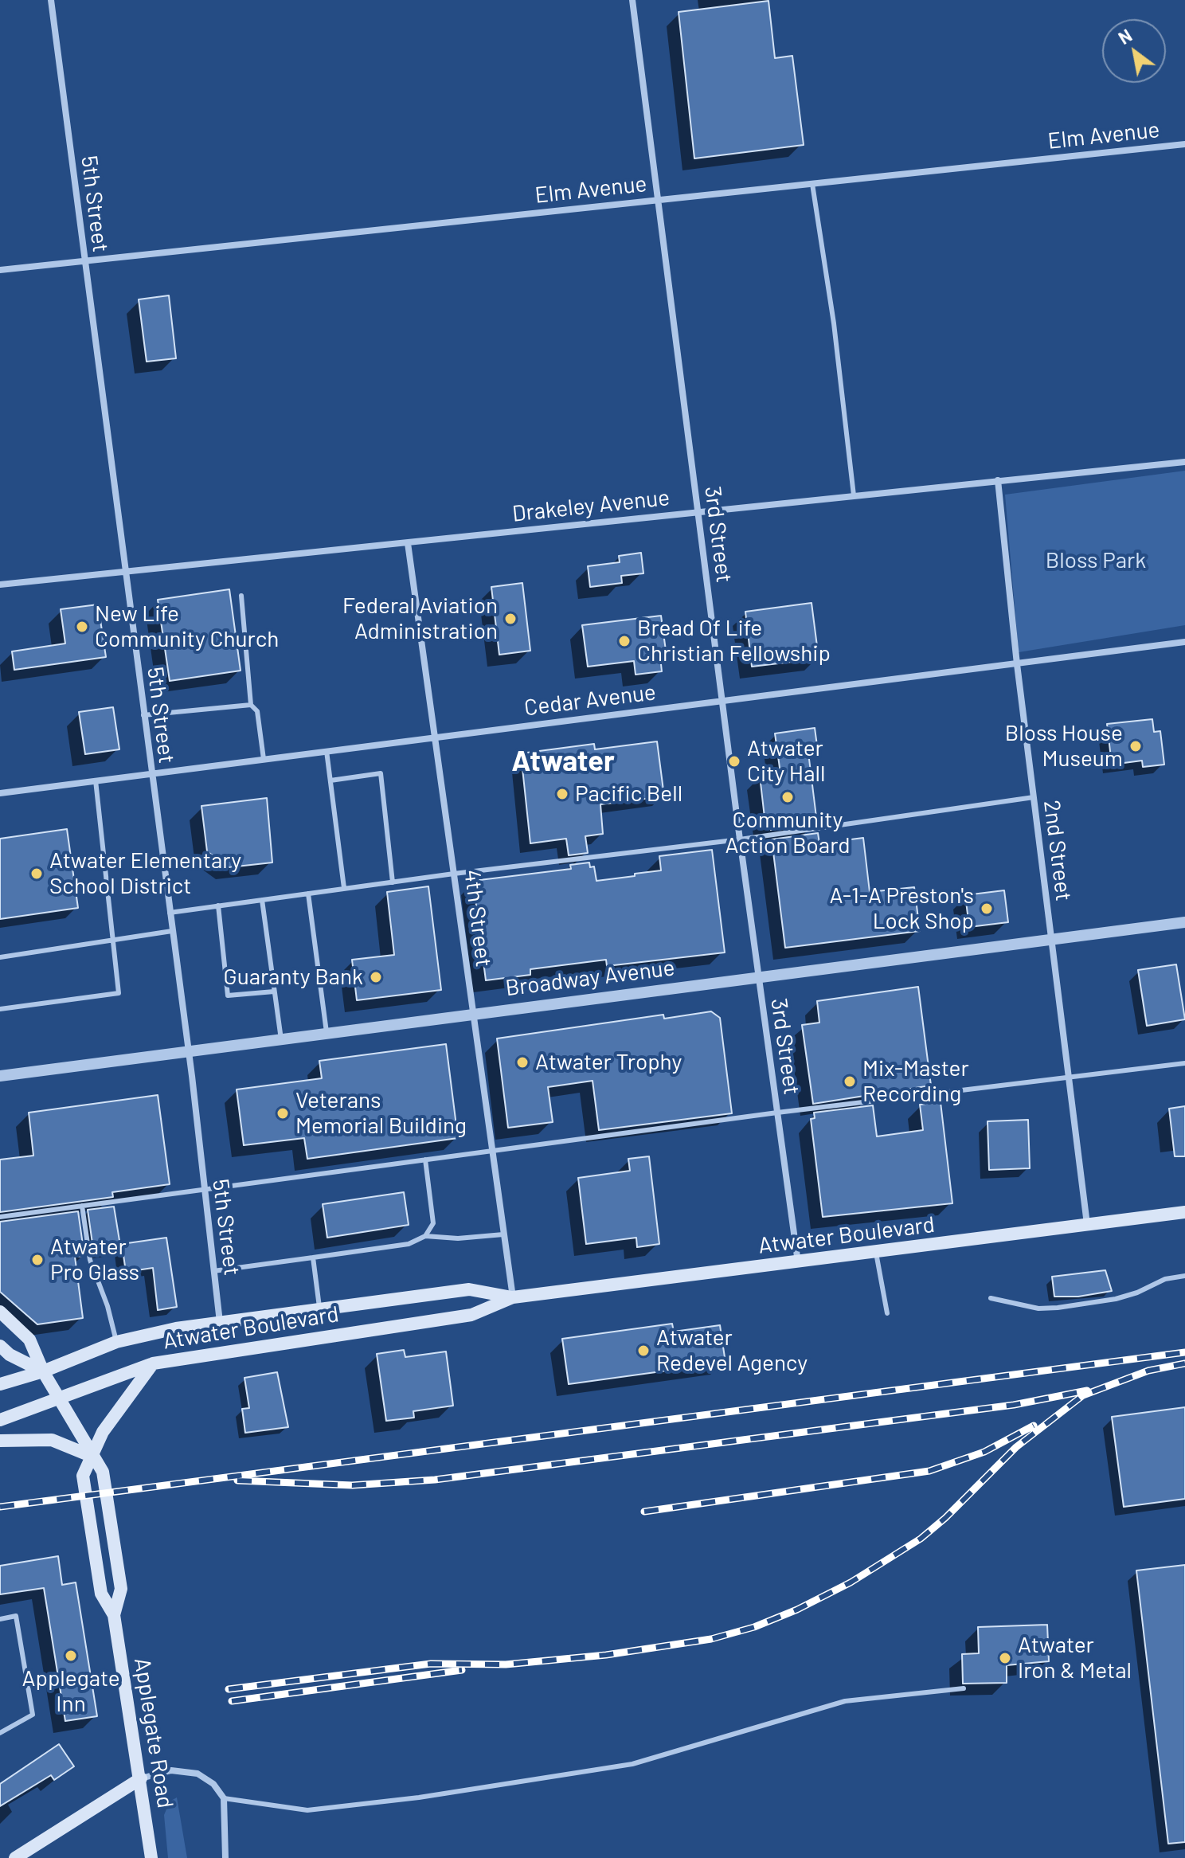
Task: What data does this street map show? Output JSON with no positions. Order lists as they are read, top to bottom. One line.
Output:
{"streets":{"main road":["Atwater Boulevard","Applegate Road"],"street":["Elm Avenue","5th Street","Drakeley Avenue","3rd Street","Cedar Avenue","2nd Street","4th Street","Broadway Avenue"]},"crossings":[["Elm Avenue","5th Street"],["Elm Avenue","3rd Street"],["5th Street","Drakeley Avenue"],["5th Street","Cedar Avenue"],["5th Street","Broadway Avenue"],["5th Street","Atwater Boulevard"],["Drakeley Avenue","3rd Street"],["Drakeley Avenue","2nd Street"],["Drakeley Avenue","4th Street"],["3rd Street","Cedar Avenue"],["3rd Street","Broadway Avenue"],["3rd Street","Atwater Boulevard"],["Cedar Avenue","2nd Street"],["Cedar Avenue","4th Street"],["2nd Street","Broadway Avenue"],["2nd Street","Atwater Boulevard"],["4th Street","Broadway Avenue"],["4th Street","Atwater Boulevard"],["Atwater Boulevard","Applegate Road"]],"districts":["Atwater"],"parks":["Bloss Park"],"places":["Federal Aviation Administration","New Life Community Church","Bread Of Life Christian Fellowship","Bloss House Museum","Atwater City Hall","Pacific Bell","Community Action Board","Atwater Elementary School District","A-1-A Preston's Lock Shop","Guaranty Bank","Atwater Trophy","Mix-Master Recording","Veterans Memorial Building","Atwater Pro Glass","Atwater Redevel Agency","Applegate Inn","Atwater Iron & Metal"],"north":"top left"}
